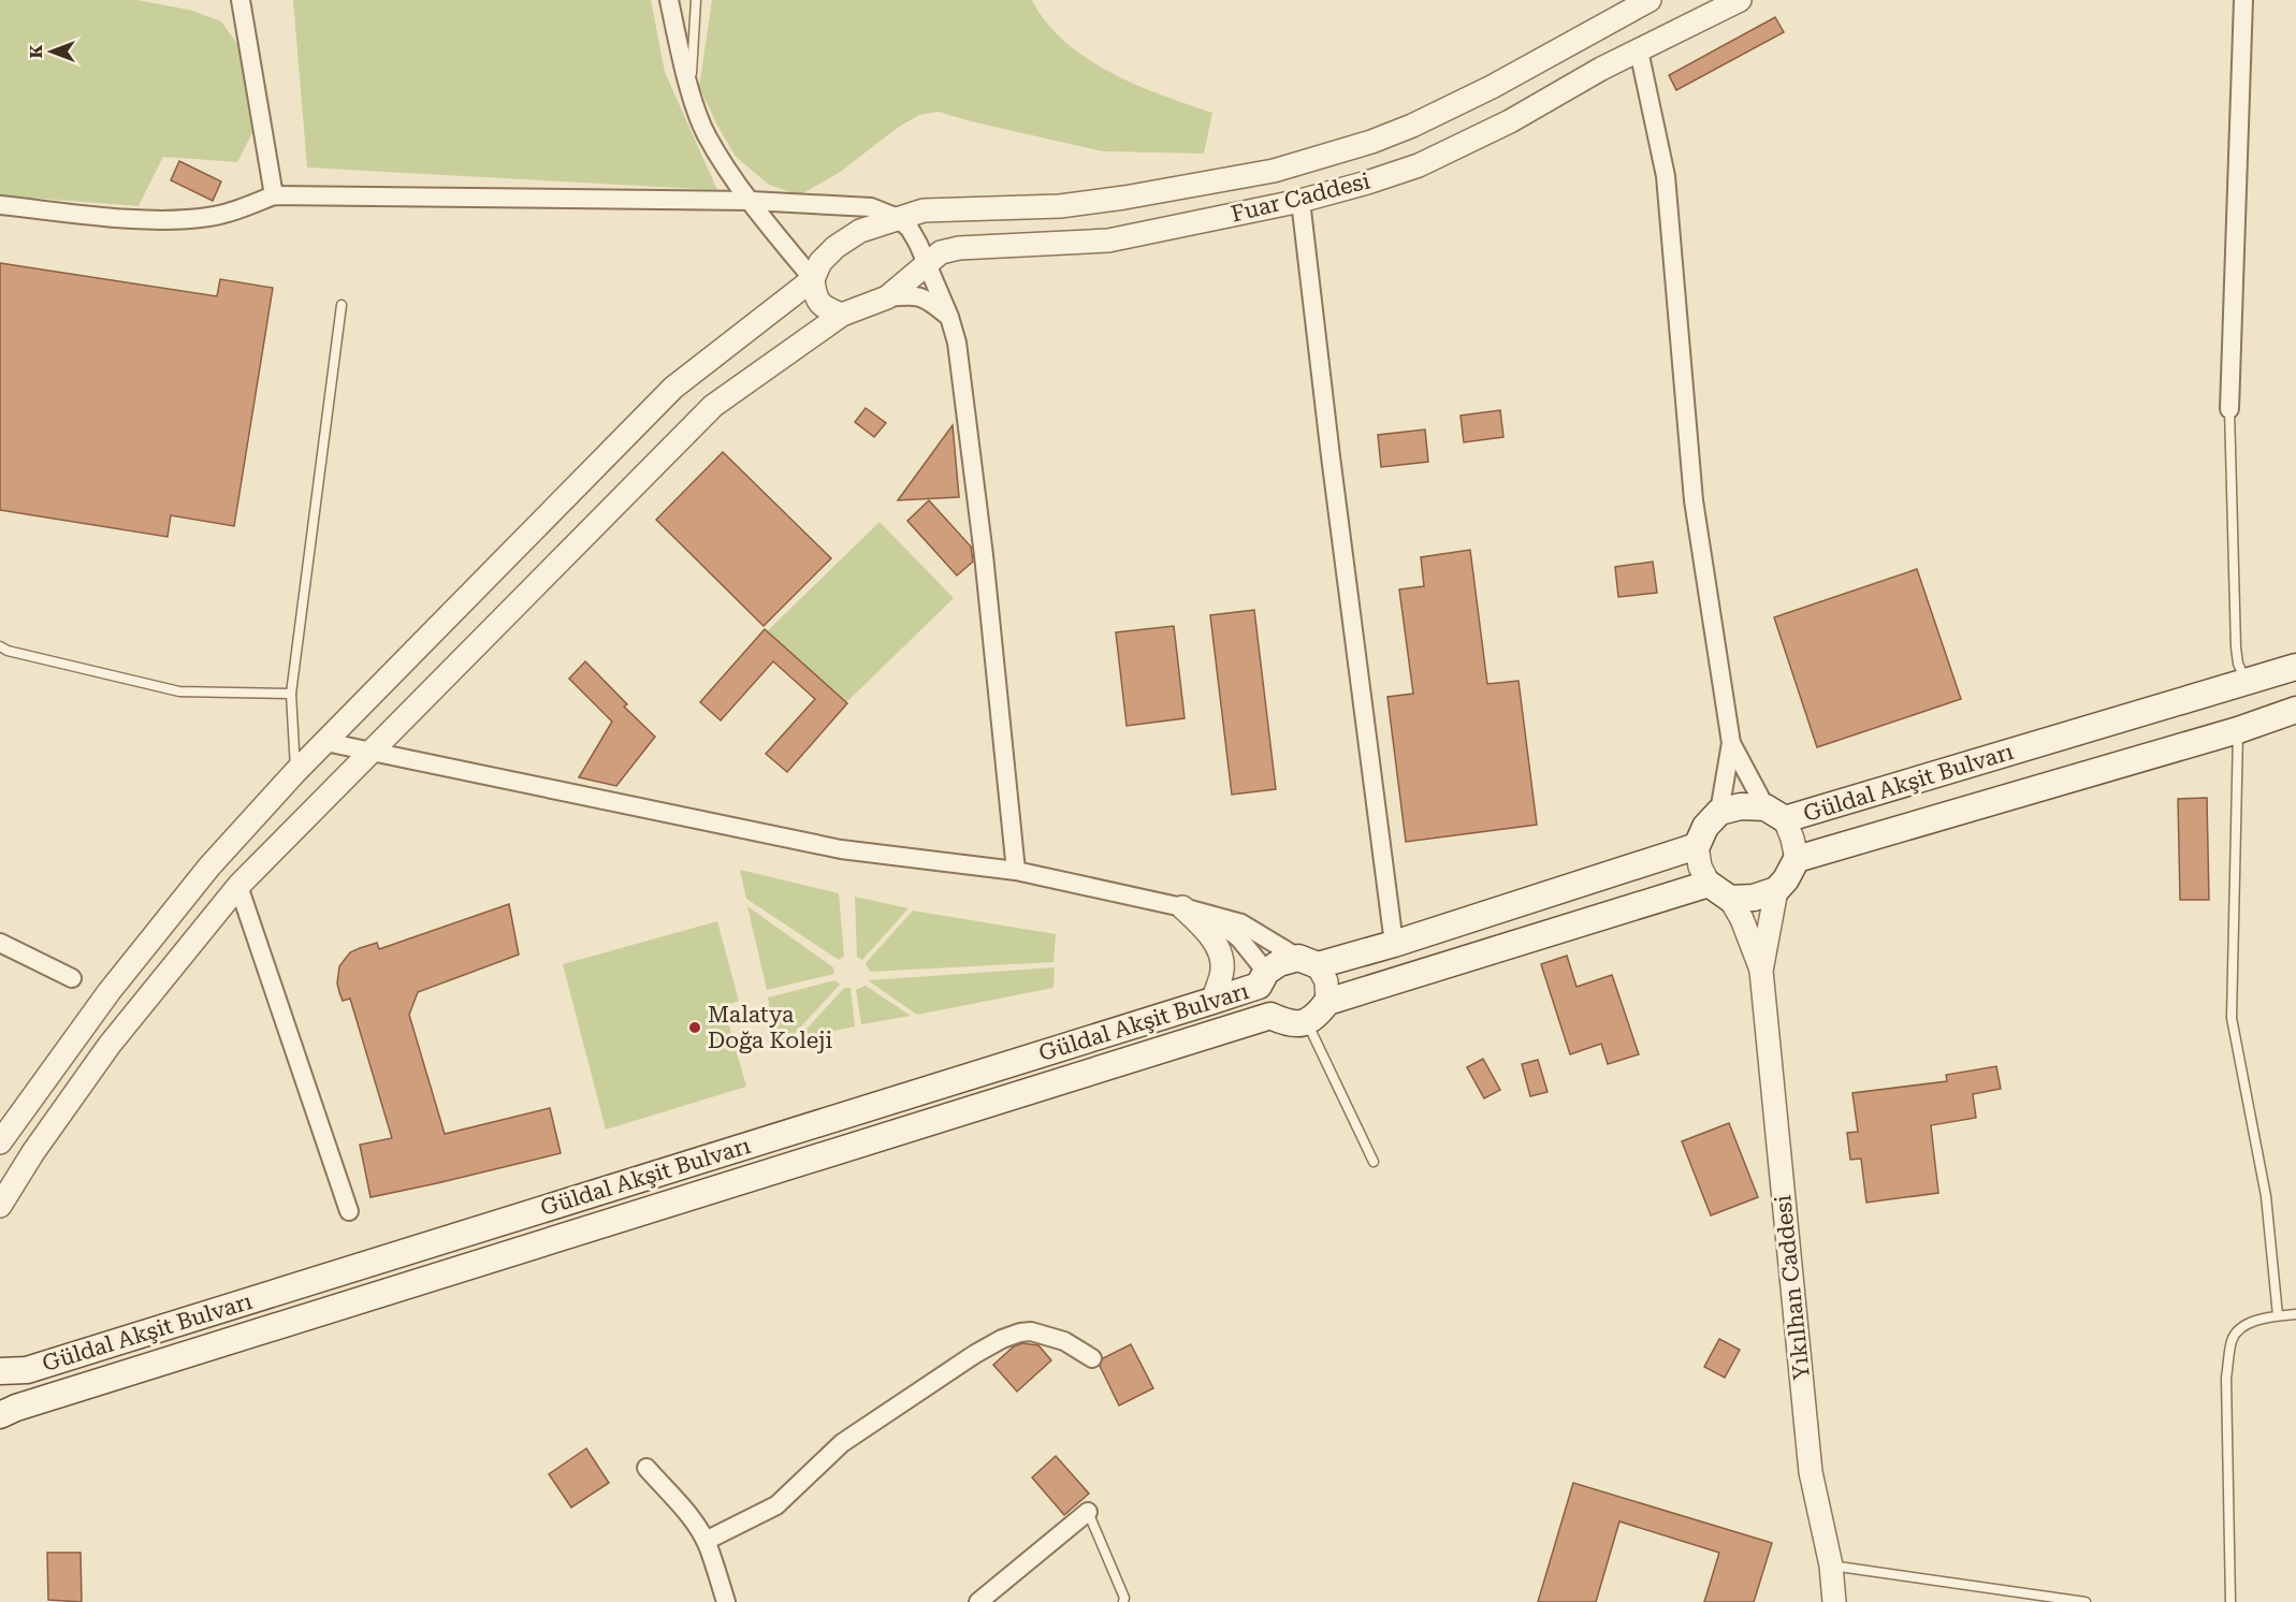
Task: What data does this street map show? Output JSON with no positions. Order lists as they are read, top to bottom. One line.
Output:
{"streets":{"main road":["Güldal Akşit Bulvarı"],"street":["Fuar Caddesi","Yıkılhan Caddesi"]},"crossings":[["Güldal Akşit Bulvarı","Yıkılhan Caddesi"]],"places":["Malatya Doğa Koleji"],"north":"left"}
